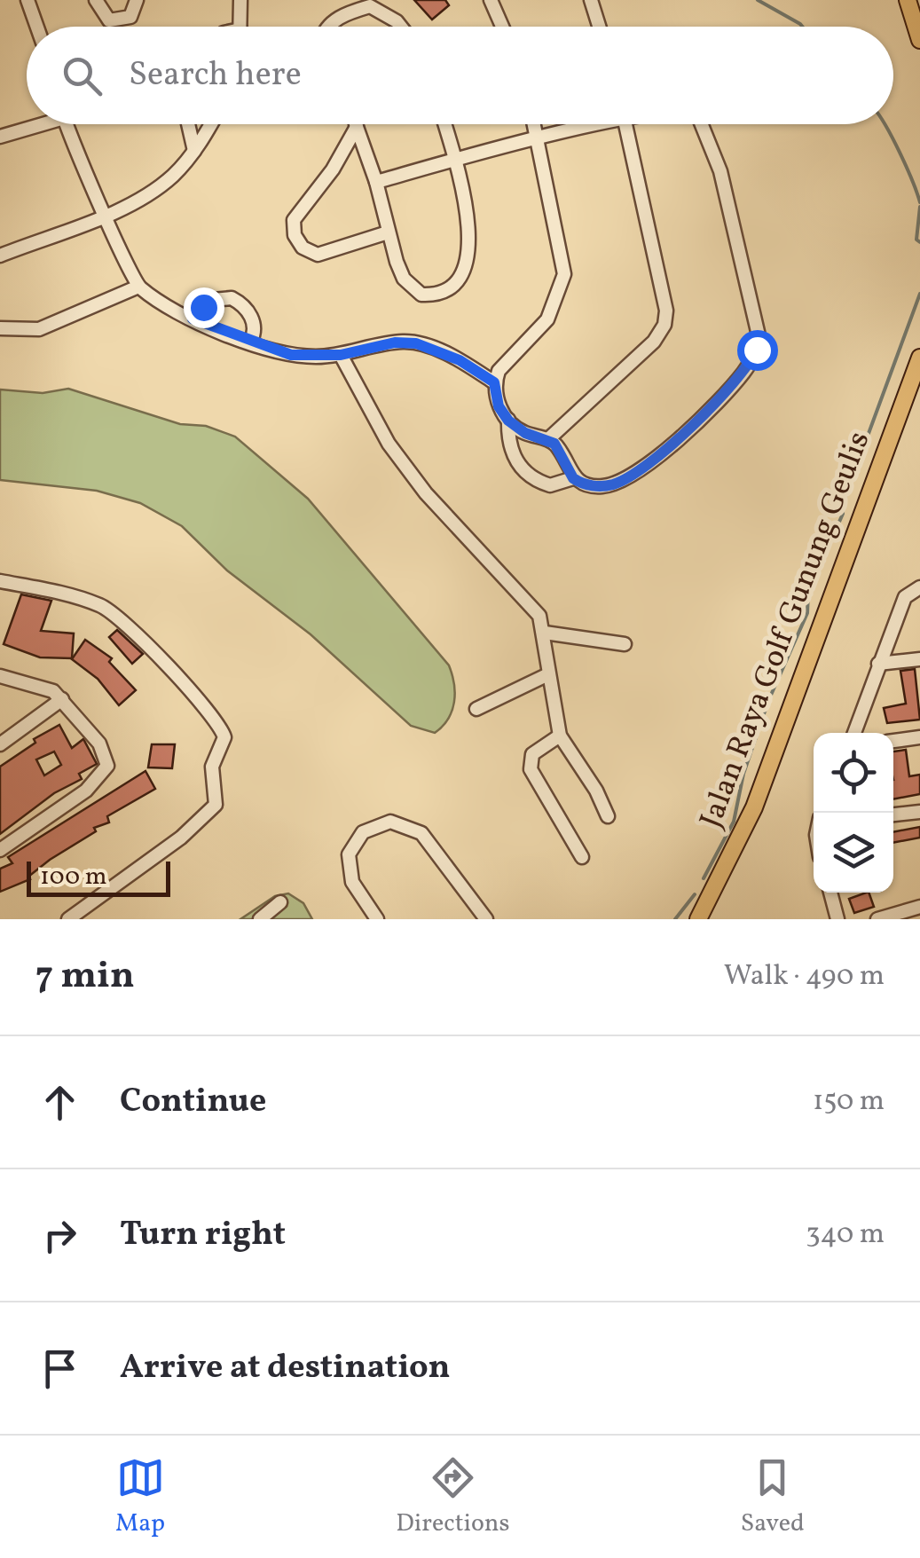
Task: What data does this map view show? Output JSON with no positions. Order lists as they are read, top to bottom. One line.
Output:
{"streets":{"main road":["Jalan Raya Golf Gunung Geulis"]},"scale_bar":"100 m","page":{"search":"Search here","scale":"100 m","heading":["7 min","Walk · 490 m"],"list":[["Continue","150 m"],["Turn right","340 m"],"Arrive at destination"],"nav":["Map","Directions","Saved"]}}
